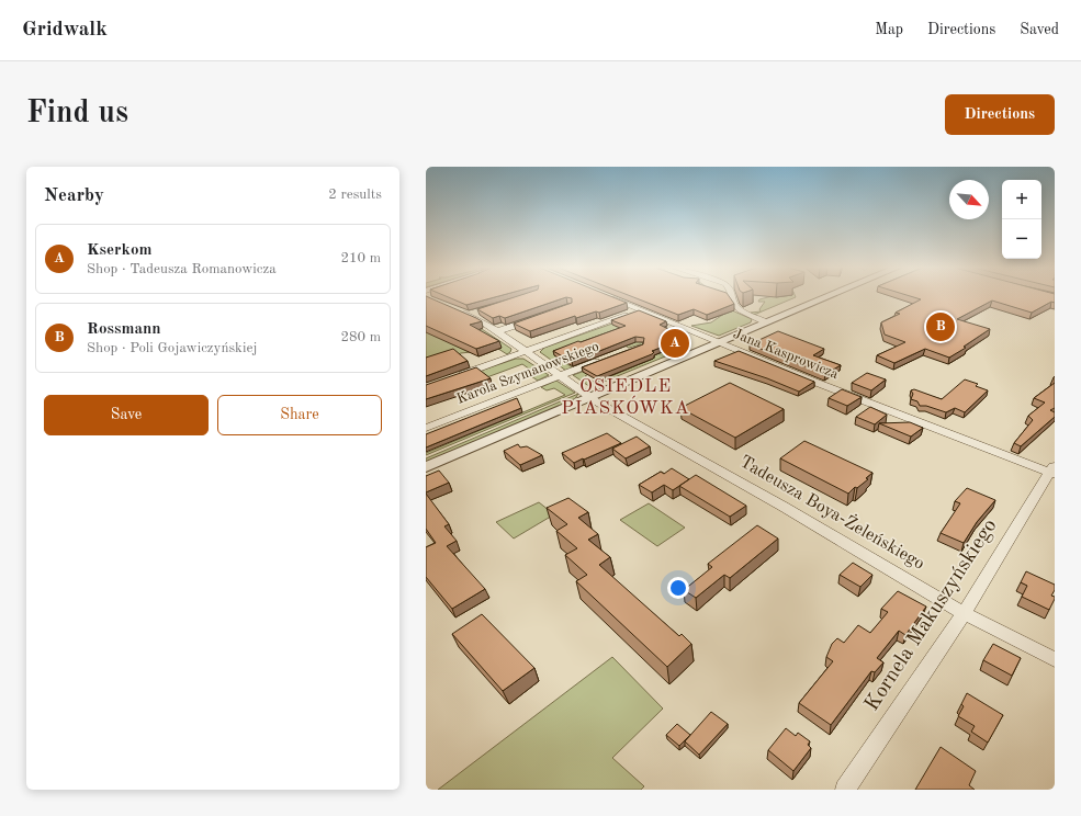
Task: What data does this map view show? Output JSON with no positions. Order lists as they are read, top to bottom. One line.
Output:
{"streets":{"street":["Jana Kasprowicza","Karola Szymanowskiego","Tadeusza Boya-Żeleńskiego","Kornela Makuszyńskiego"]},"crossings":[["Jana Kasprowicza","Kornela Makuszyńskiego"],["Karola Szymanowskiego","Tadeusza Boya-Żeleńskiego"],["Tadeusza Boya-Żeleńskiego","Kornela Makuszyńskiego"]],"districts":["OSIEDLE PIASKÓWKA"],"north":"bottom right","page":{"header":"Gridwalk","nav":["Map","Directions","Saved"],"buttons":["Directions",["Save","Share"]],"title":"Find us","heading":["Nearby","2 results"],"map_buttons":["+","−"],"list":[{"mark":"A","name":"Kserkom","note":"Shop · Tadeusza Romanowicza","value":"210 m"},{"mark":"B","name":"Rossmann","note":"Shop · Poli Gojawiczyńskiej","value":"280 m"}],"pins":["B","A"]}}
